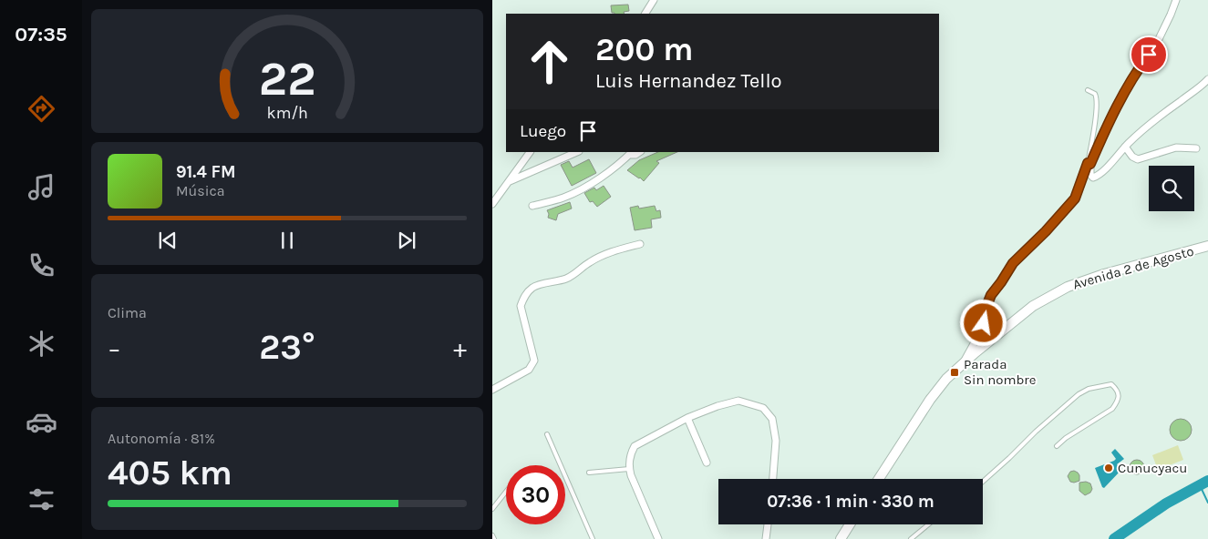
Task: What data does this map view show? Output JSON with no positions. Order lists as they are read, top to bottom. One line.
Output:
{"streets":{"main road":["Avenida 2 de Agosto"]},"places":{"transit":["Parada Sin nombre"],"other":["Cunucyacu"]},"page":{"tabs":"07:35","turn":["200 m","Luis Hernandez Tello"],"then":"Luego","song":["91.4 FM","Música"],"tile":["Clima",["Autonomía · 81%","405 km"]],"heat":["−","23°","+"],"limit":"30","trip":"07:36 · 1 min · 330 m","gauge":["22","km/h"]}}
